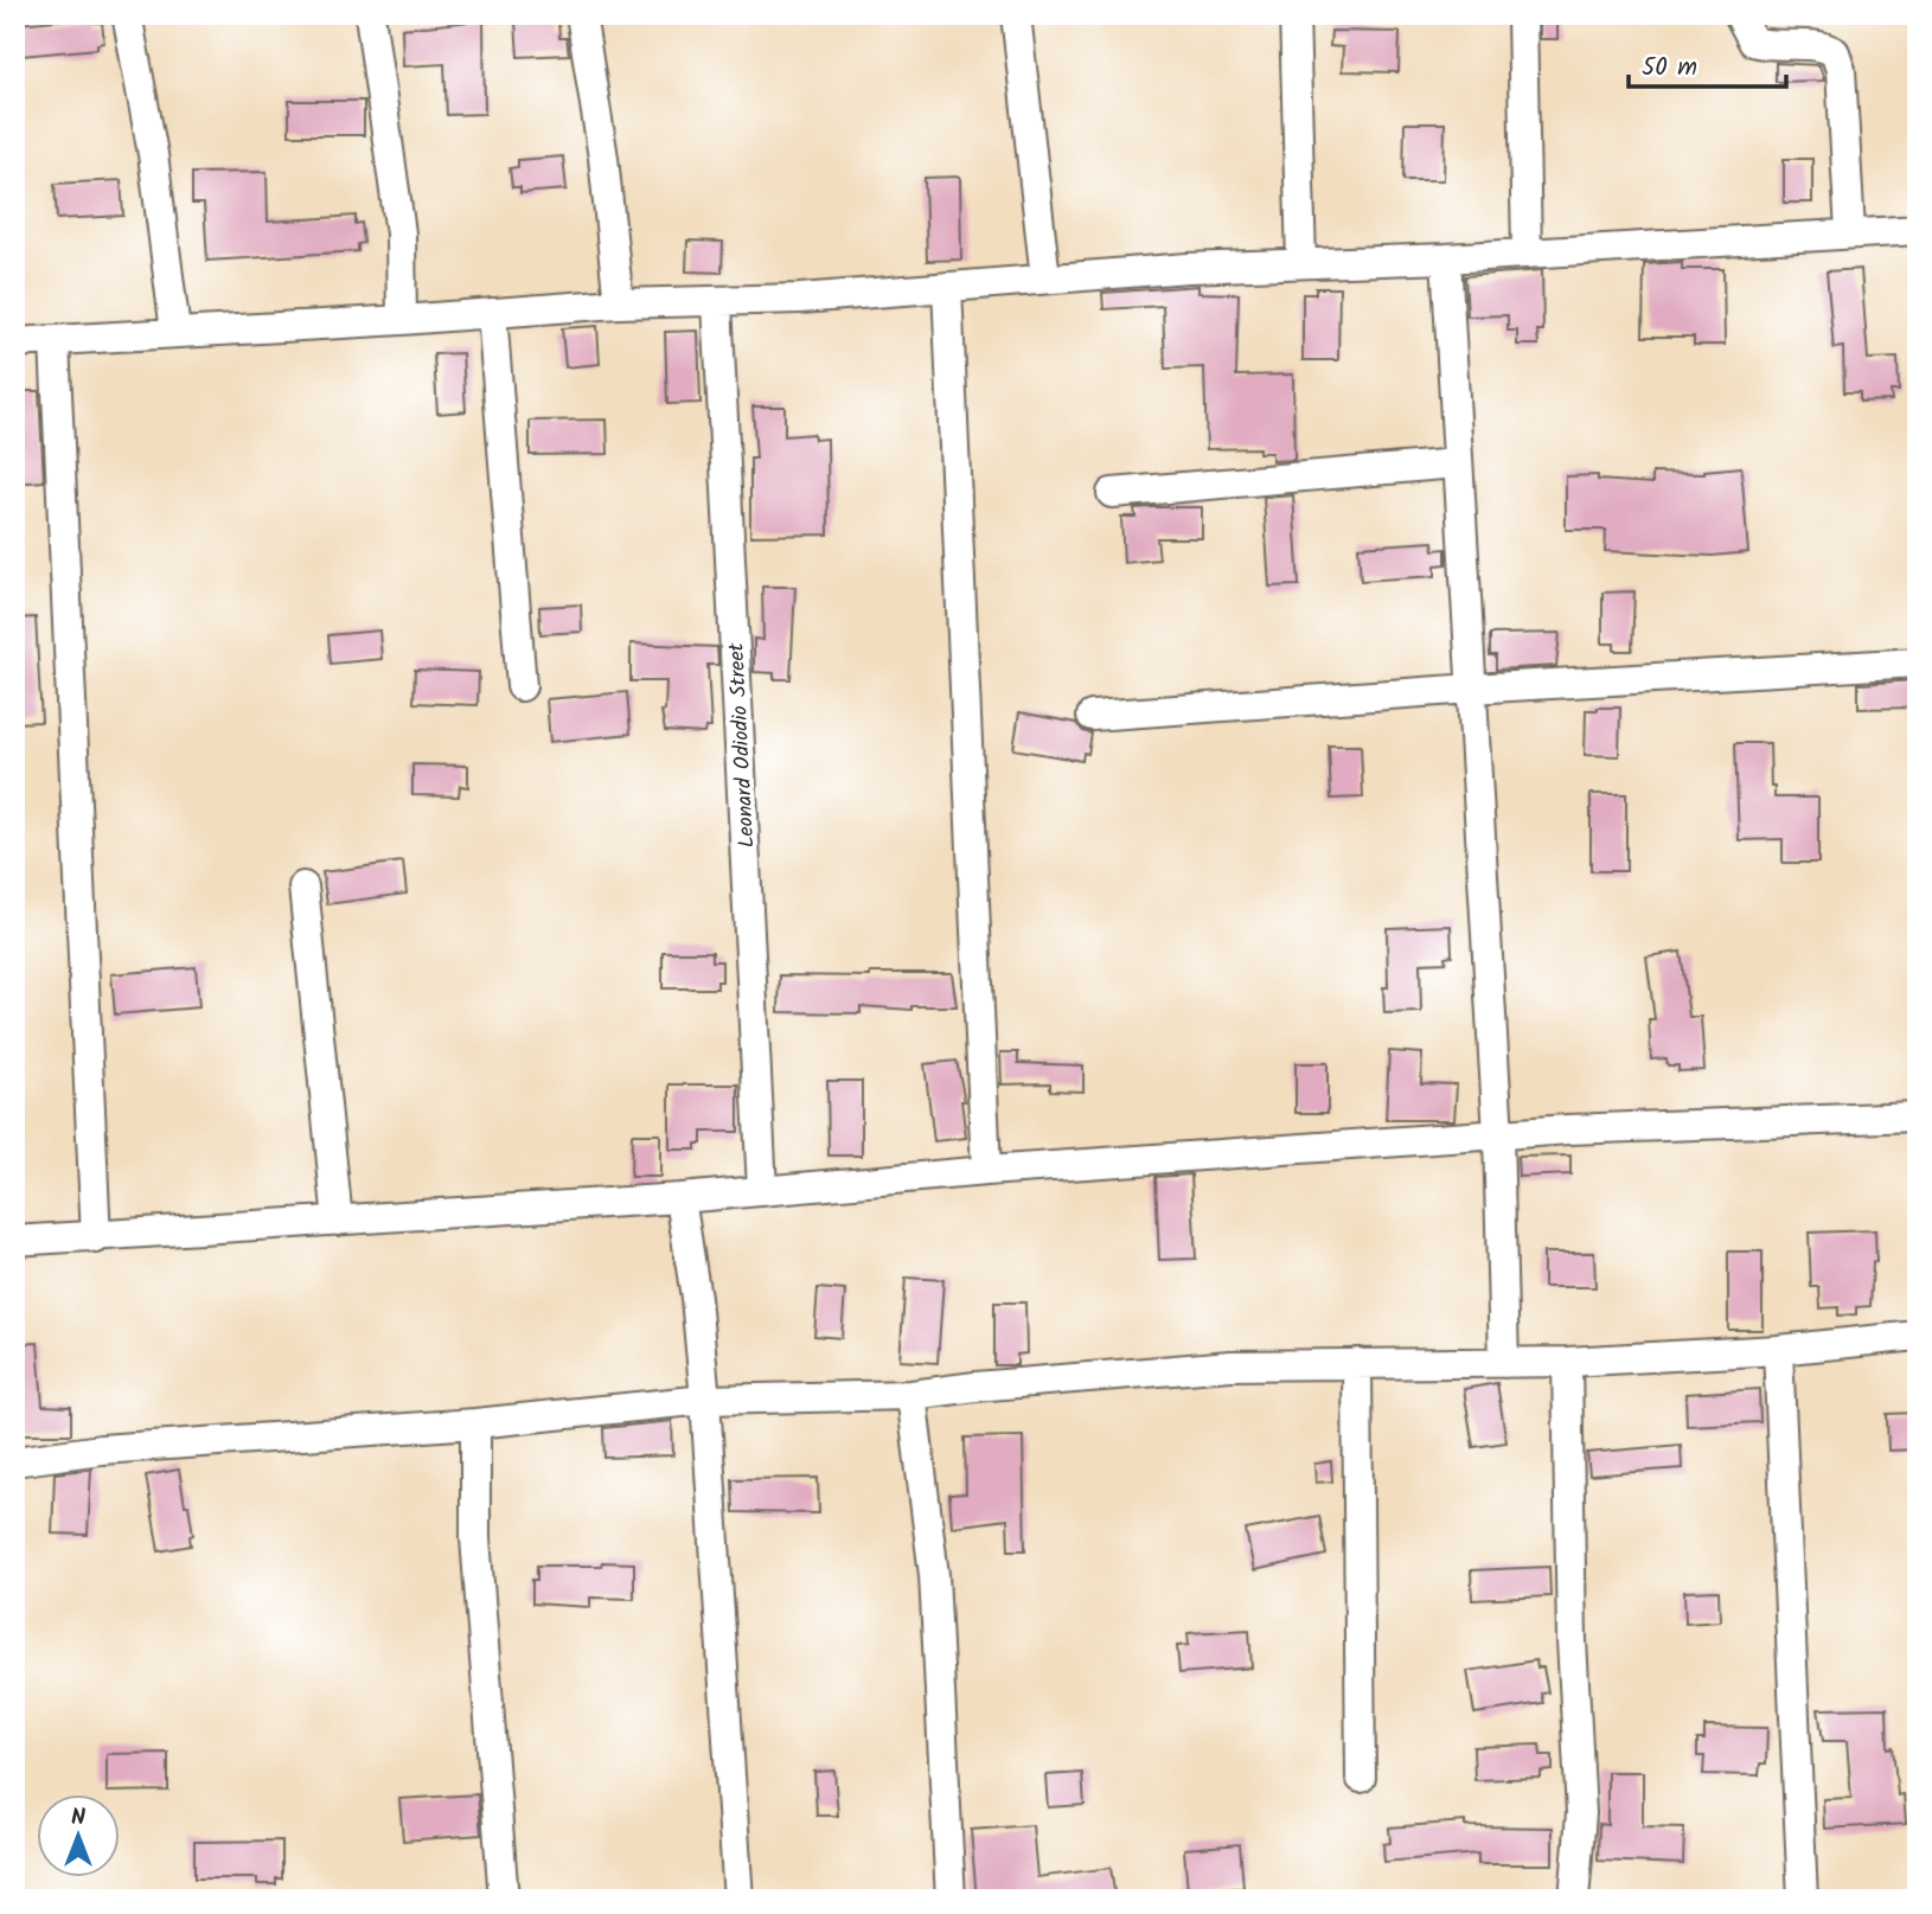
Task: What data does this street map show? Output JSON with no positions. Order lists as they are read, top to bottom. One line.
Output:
{"streets":{"street":["Leonard Odiodio Street"]},"scale_bar":"50 m","north":"top"}
